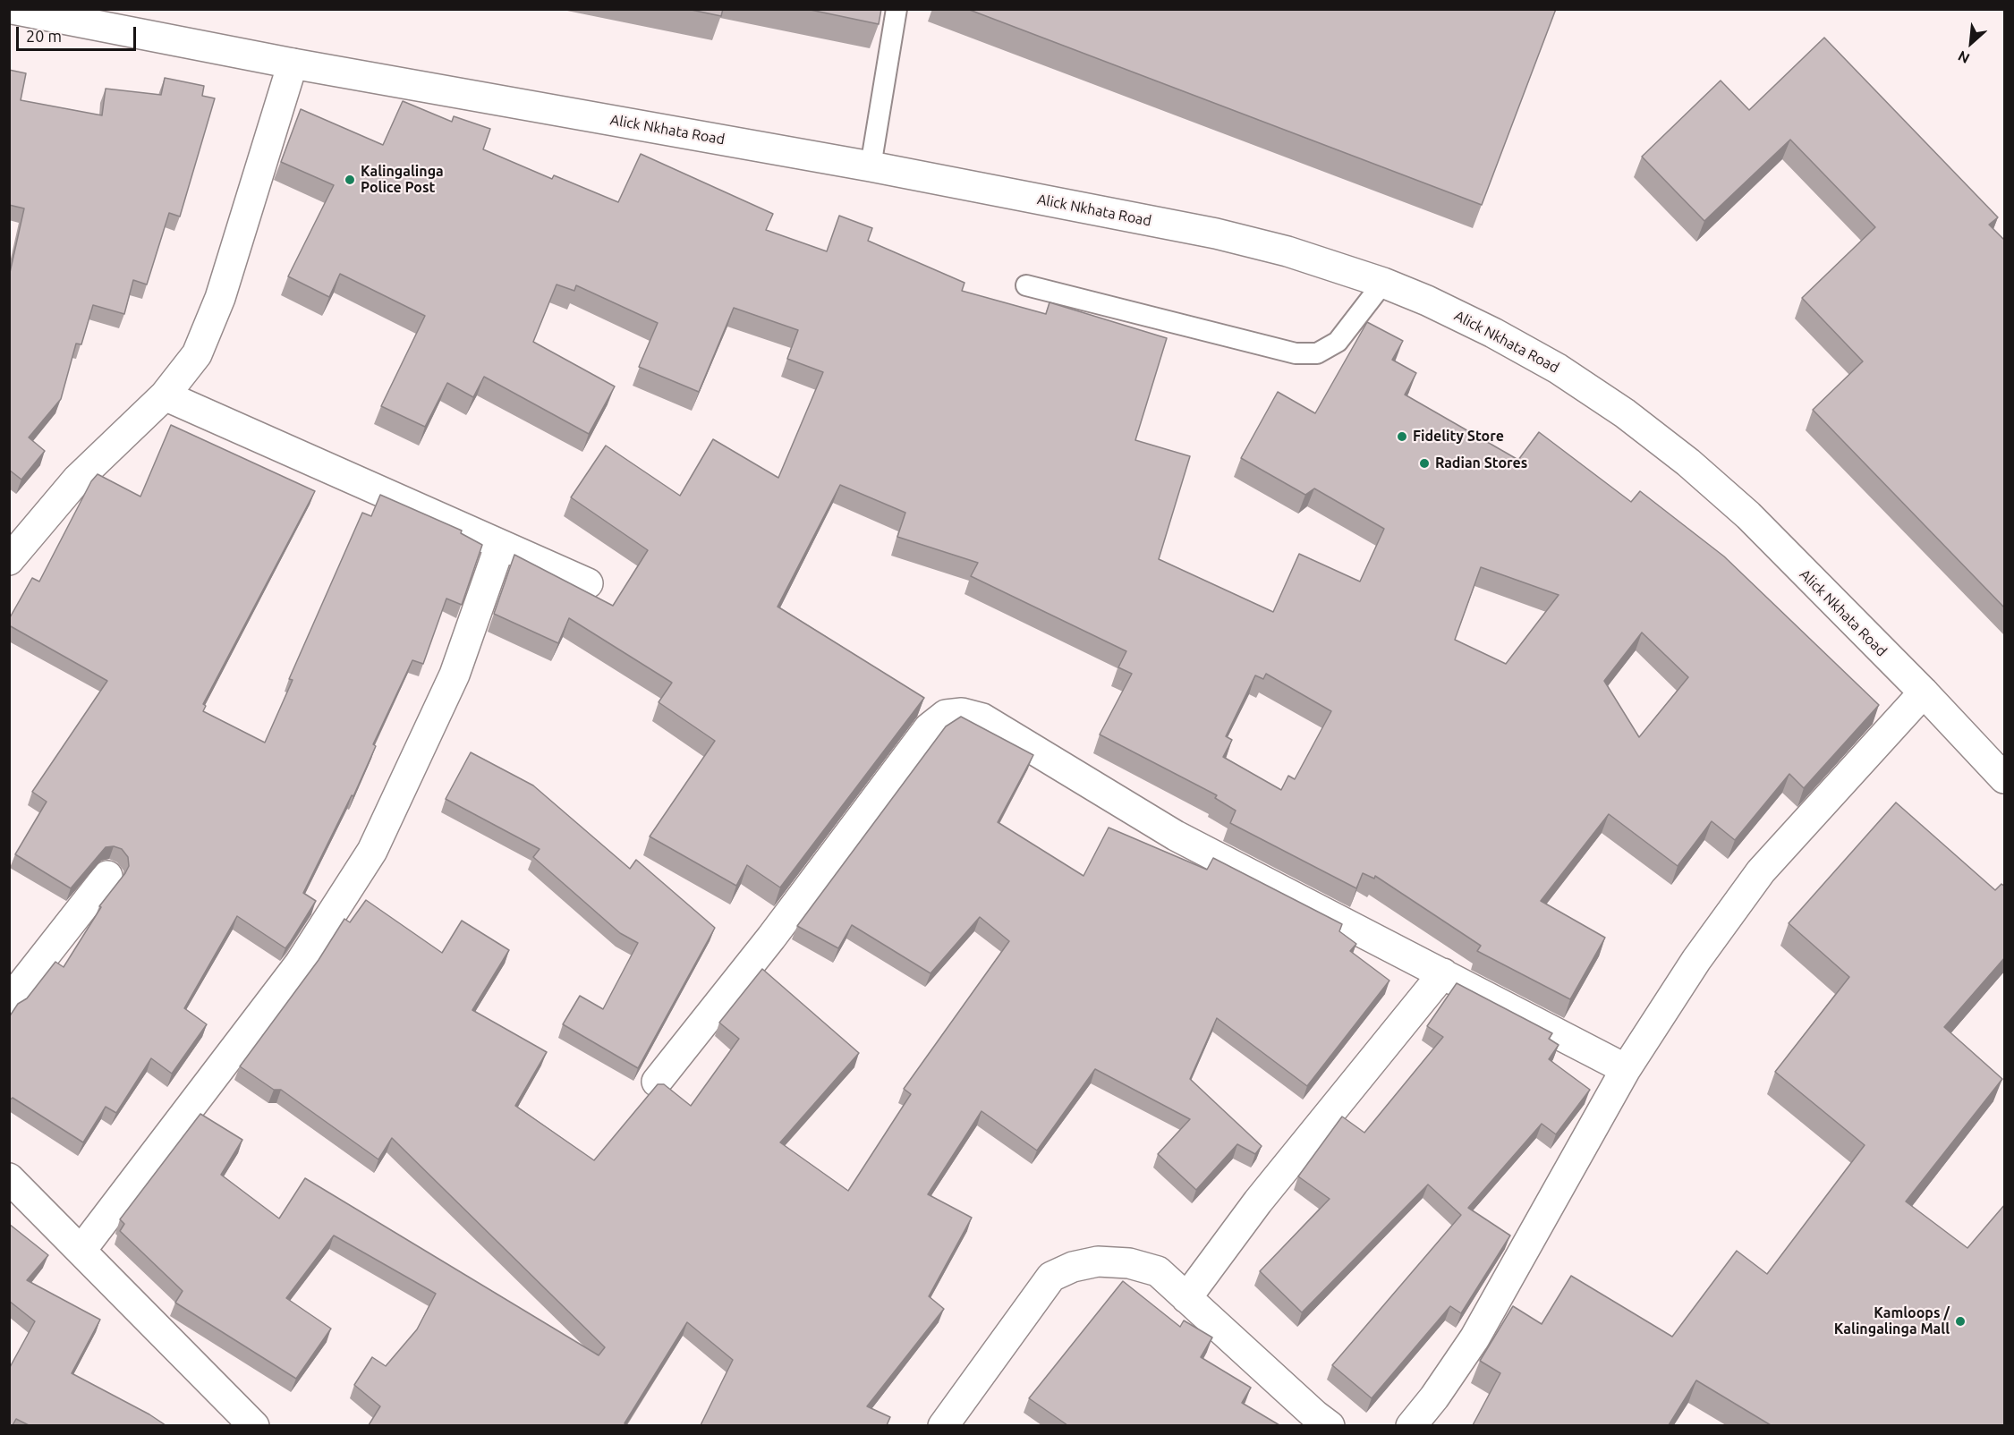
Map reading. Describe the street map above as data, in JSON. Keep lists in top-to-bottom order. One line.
{"streets":{"street":["Alick Nkhata Road"]},"places":["Kalingalinga Police Post","Fidelity Store","Radian Stores","Kamloops / Kalingalinga Mall"],"scale_bar":"20 m","north":"bottom left"}
